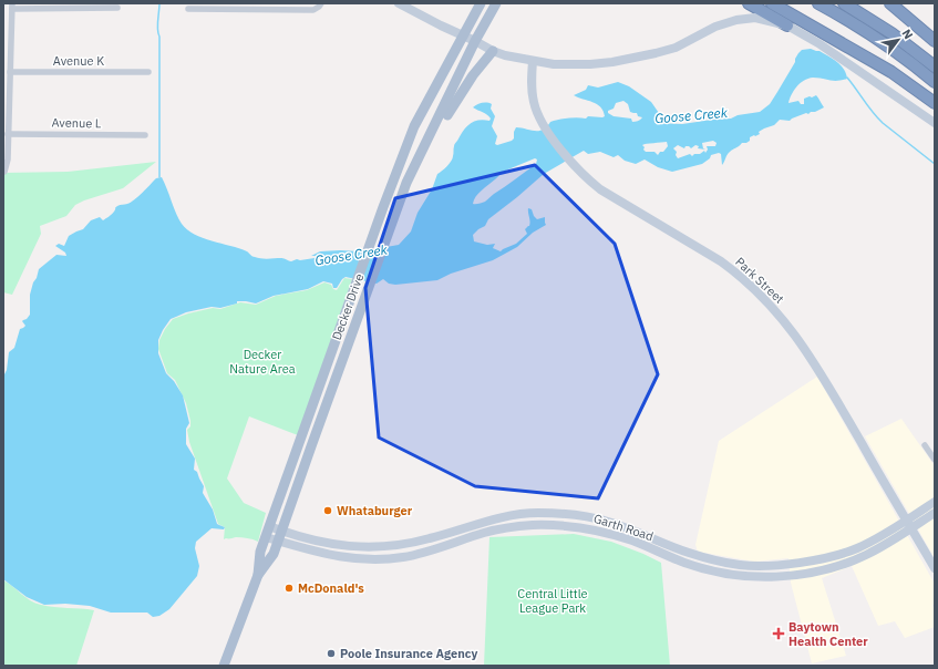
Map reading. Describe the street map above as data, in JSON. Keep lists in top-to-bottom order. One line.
{"streets":{"main road":["Park Street","Decker Drive","Garth Road"],"street":["Avenue K","Avenue L"]},"crossings":[["Park Street","Garth Road"],["Decker Drive","Garth Road"]],"water":["Goose Creek"],"parks":["Decker Nature Area","Central Little League Park"],"places":{"other":["Whataburger","McDonald's","Poole Insurance Agency"],"health":["Baytown Health Center"]},"north":"top right"}
